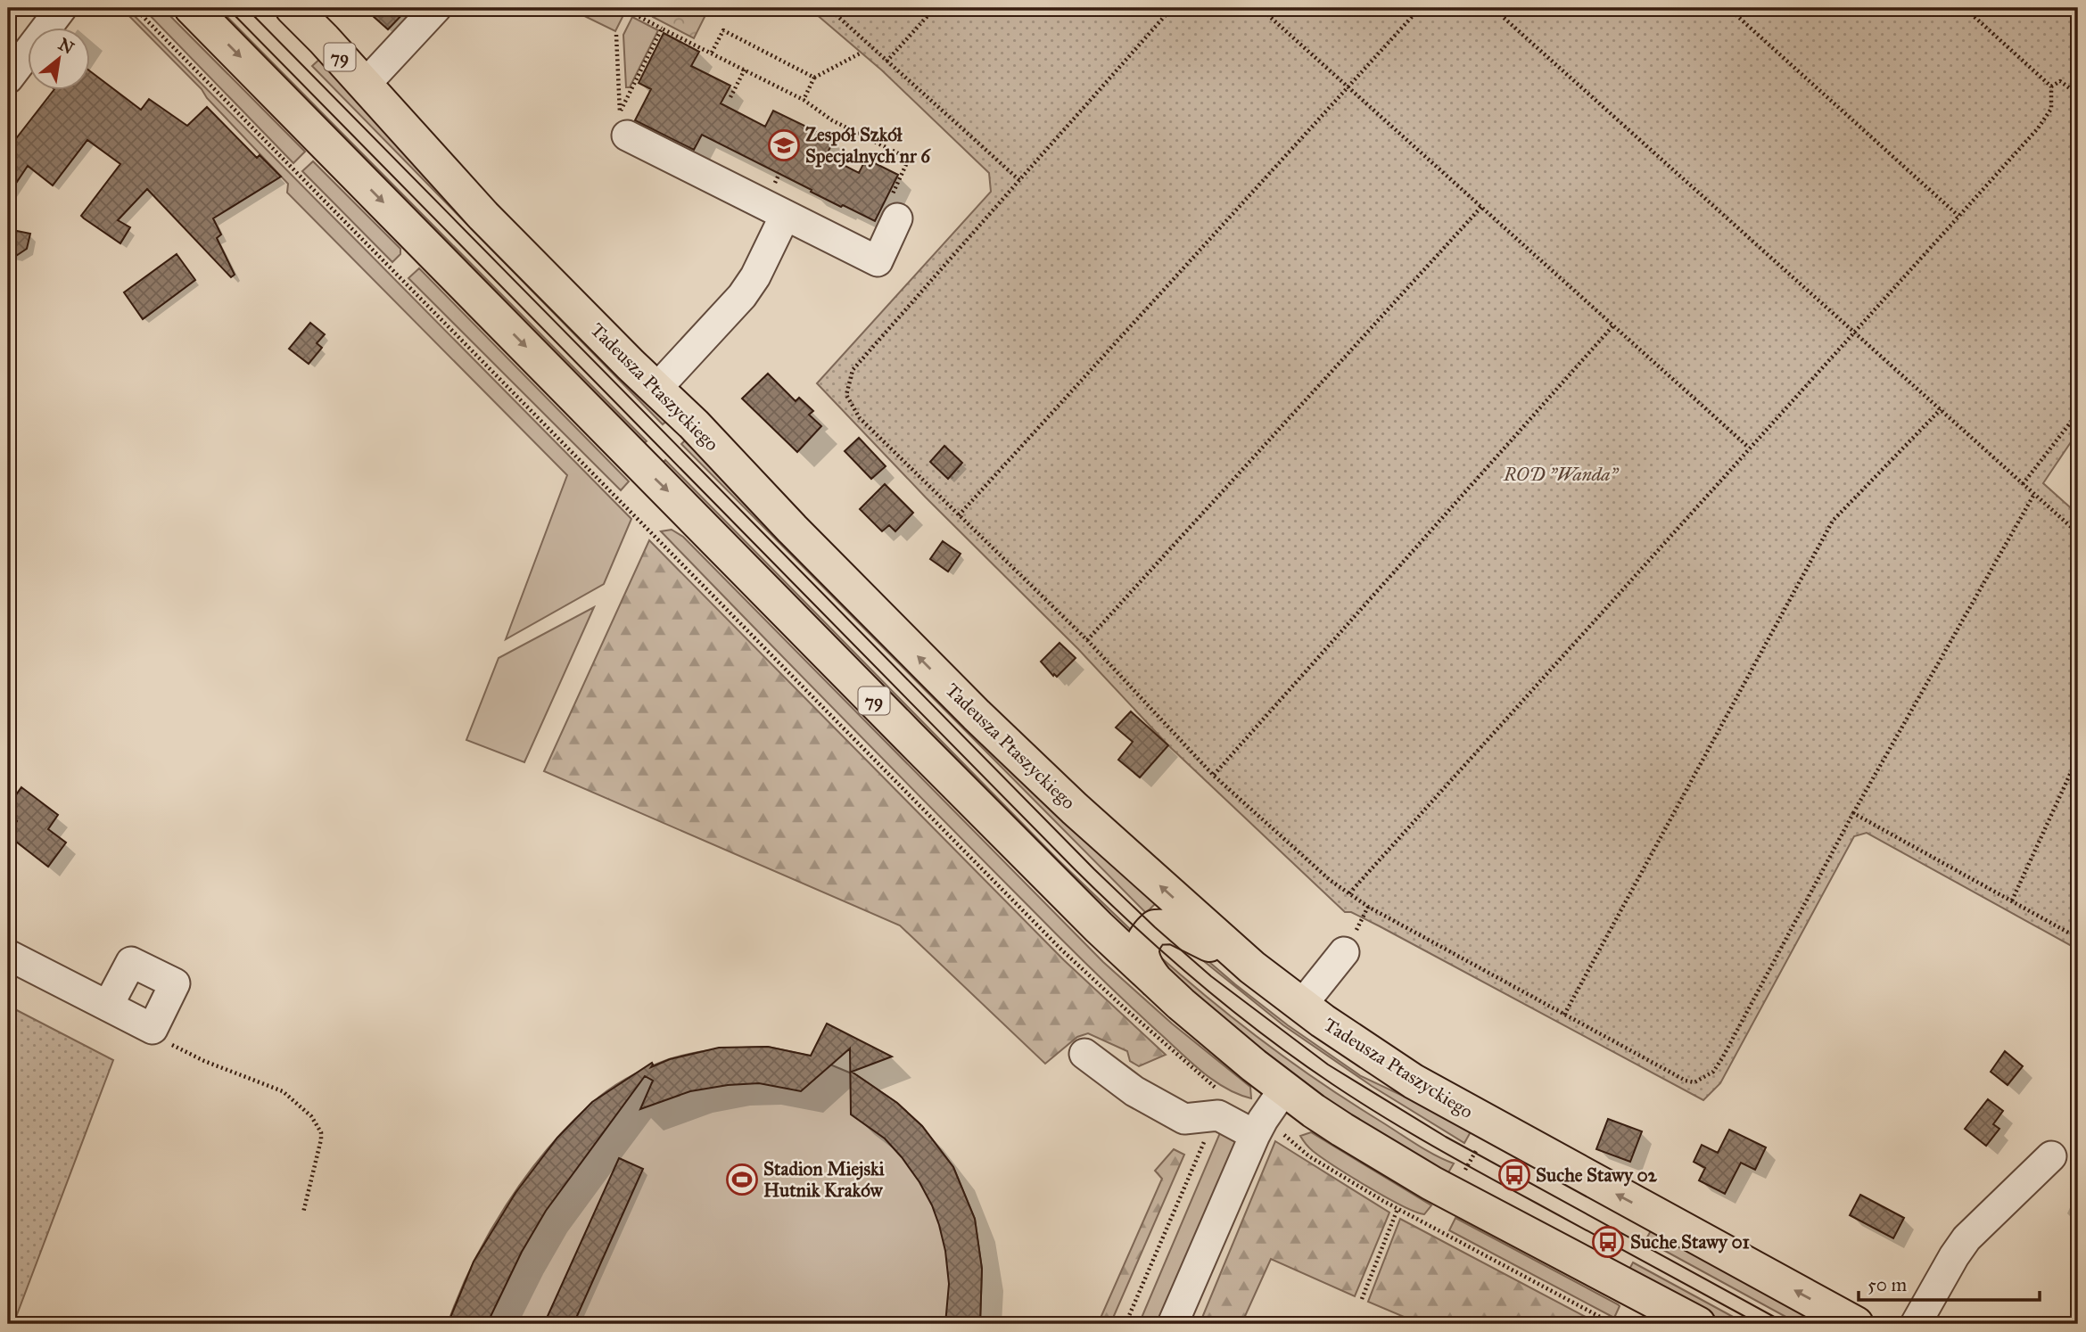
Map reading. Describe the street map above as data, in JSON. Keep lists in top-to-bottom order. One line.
{"streets":{"main road":["79","Tadeusza Ptaszyckiego"]},"parks":["ROD \"Wanda\""],"places":{"school or university":["Zespół Szkół Specjalnych nr 6"],"bus stop":["Suche Stawy 02","Suche Stawy 01"],"sports":["Stadion Miejski Hutnik Kraków"]},"scale_bar":"50 m","north":"top right"}
